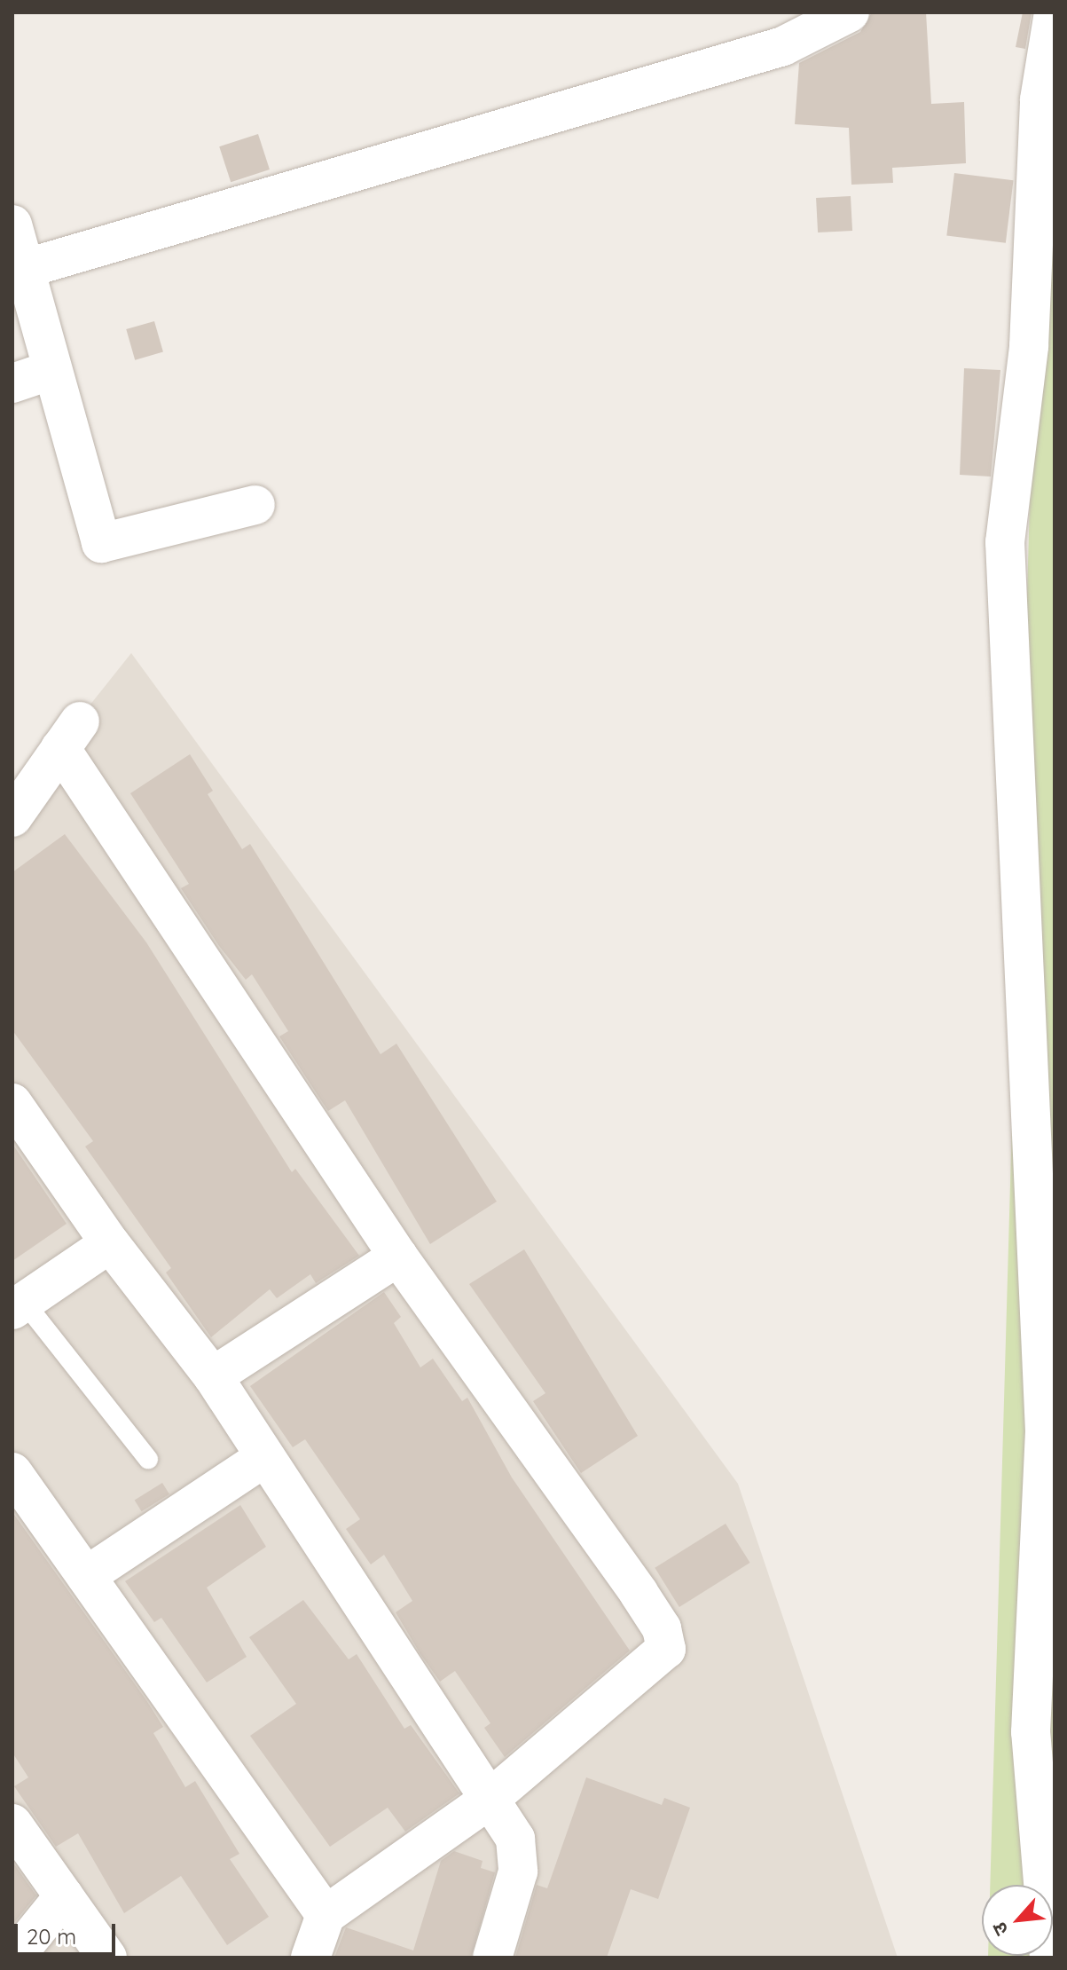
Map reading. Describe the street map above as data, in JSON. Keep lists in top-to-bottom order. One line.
{"scale_bar":"20 m","north":"bottom left"}
